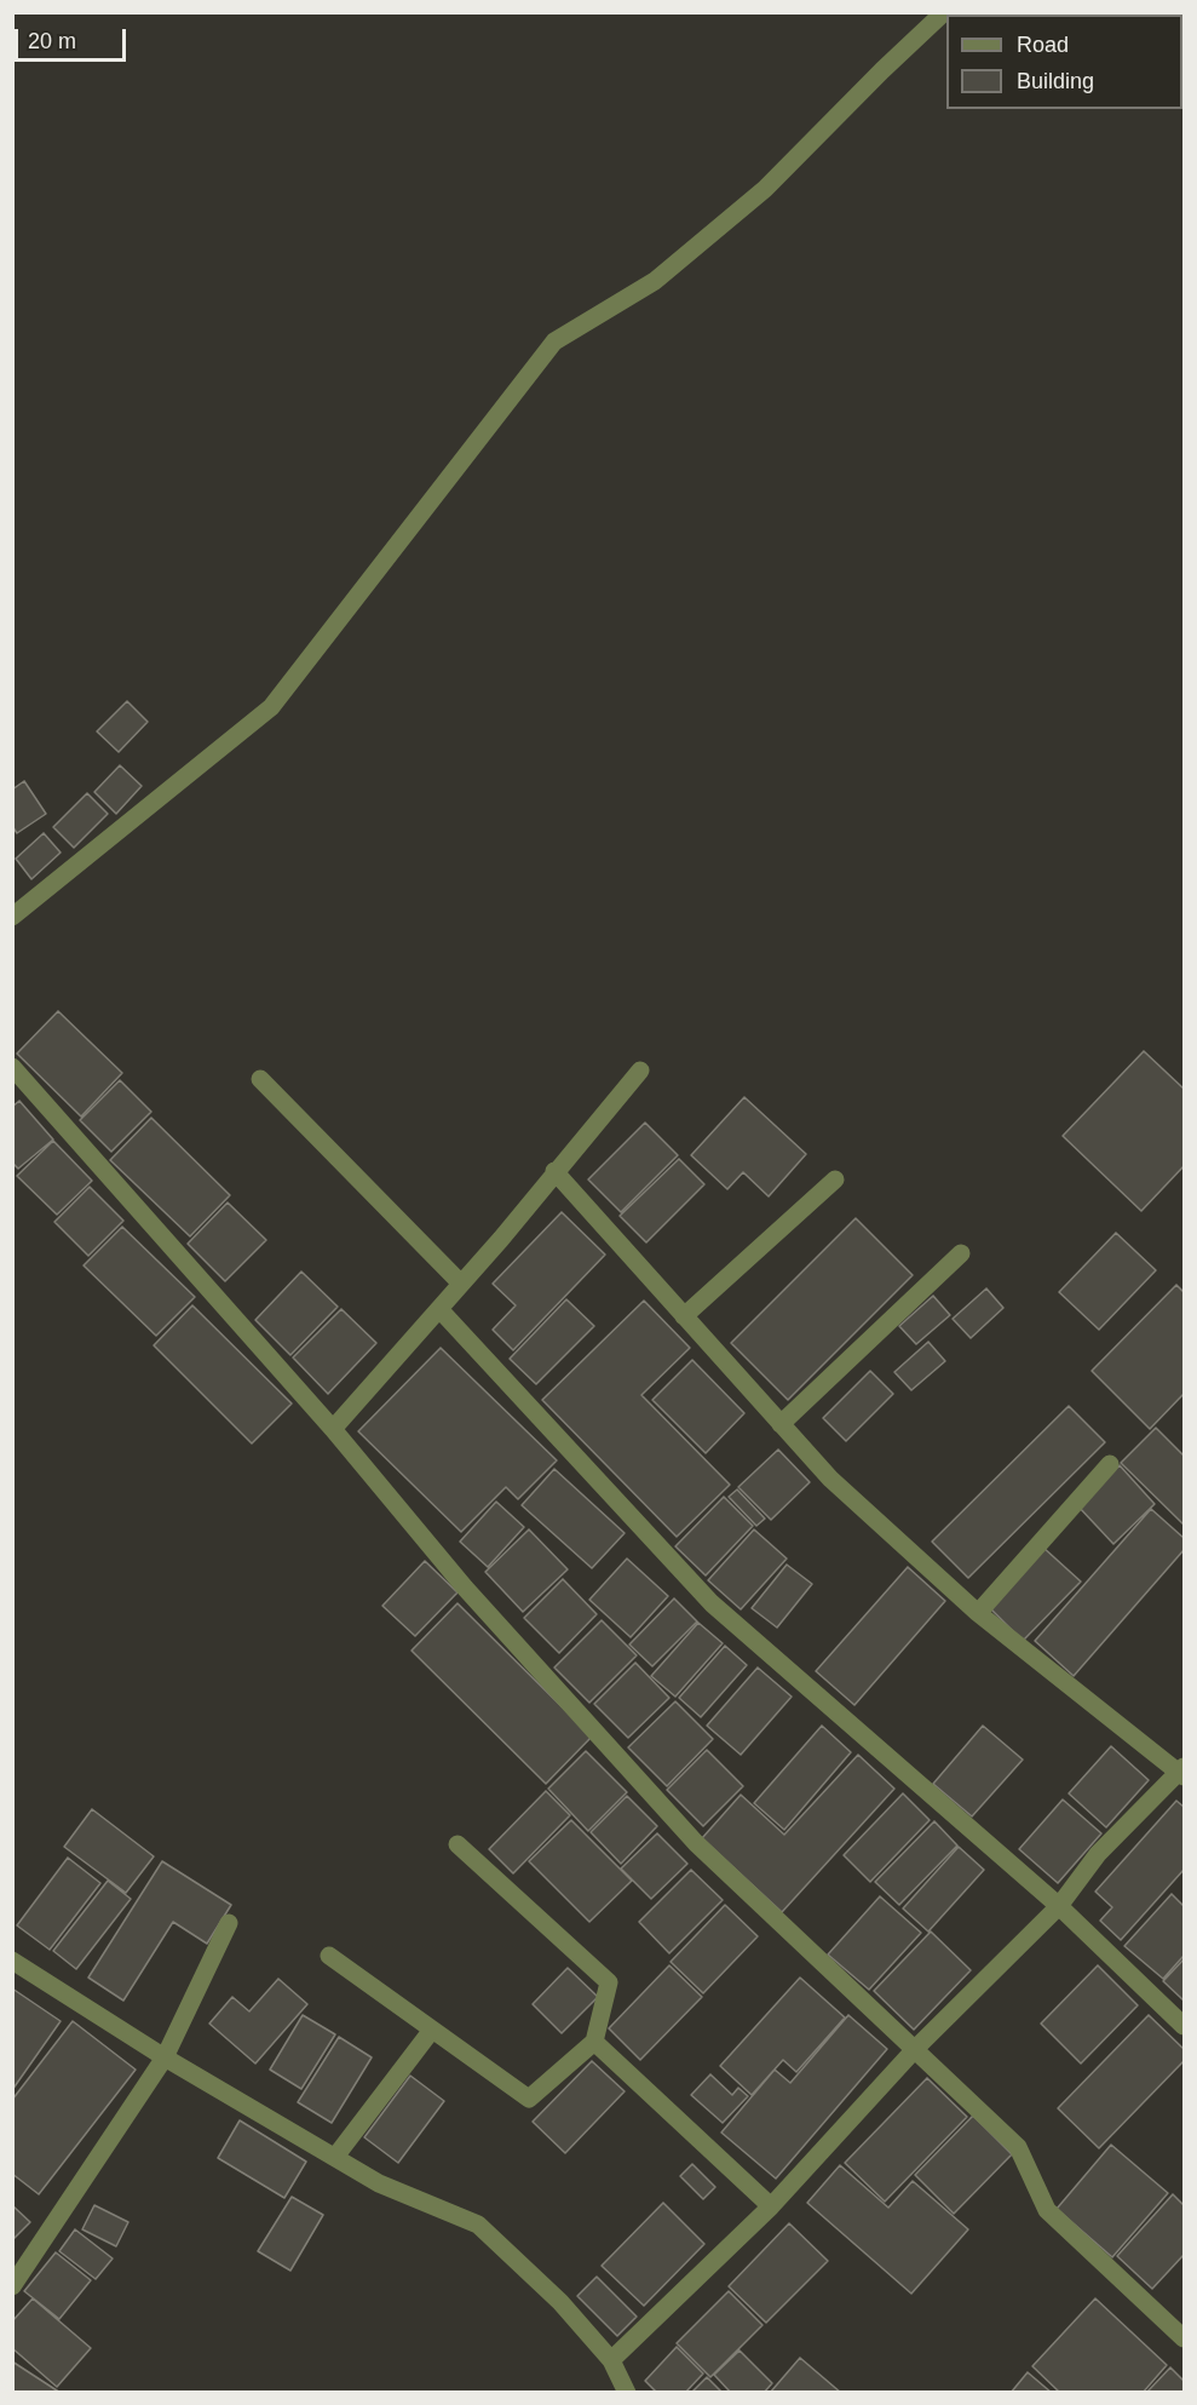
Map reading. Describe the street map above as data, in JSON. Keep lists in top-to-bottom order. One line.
{"legend":["Road","Building"],"scale_bar":"20 m"}
